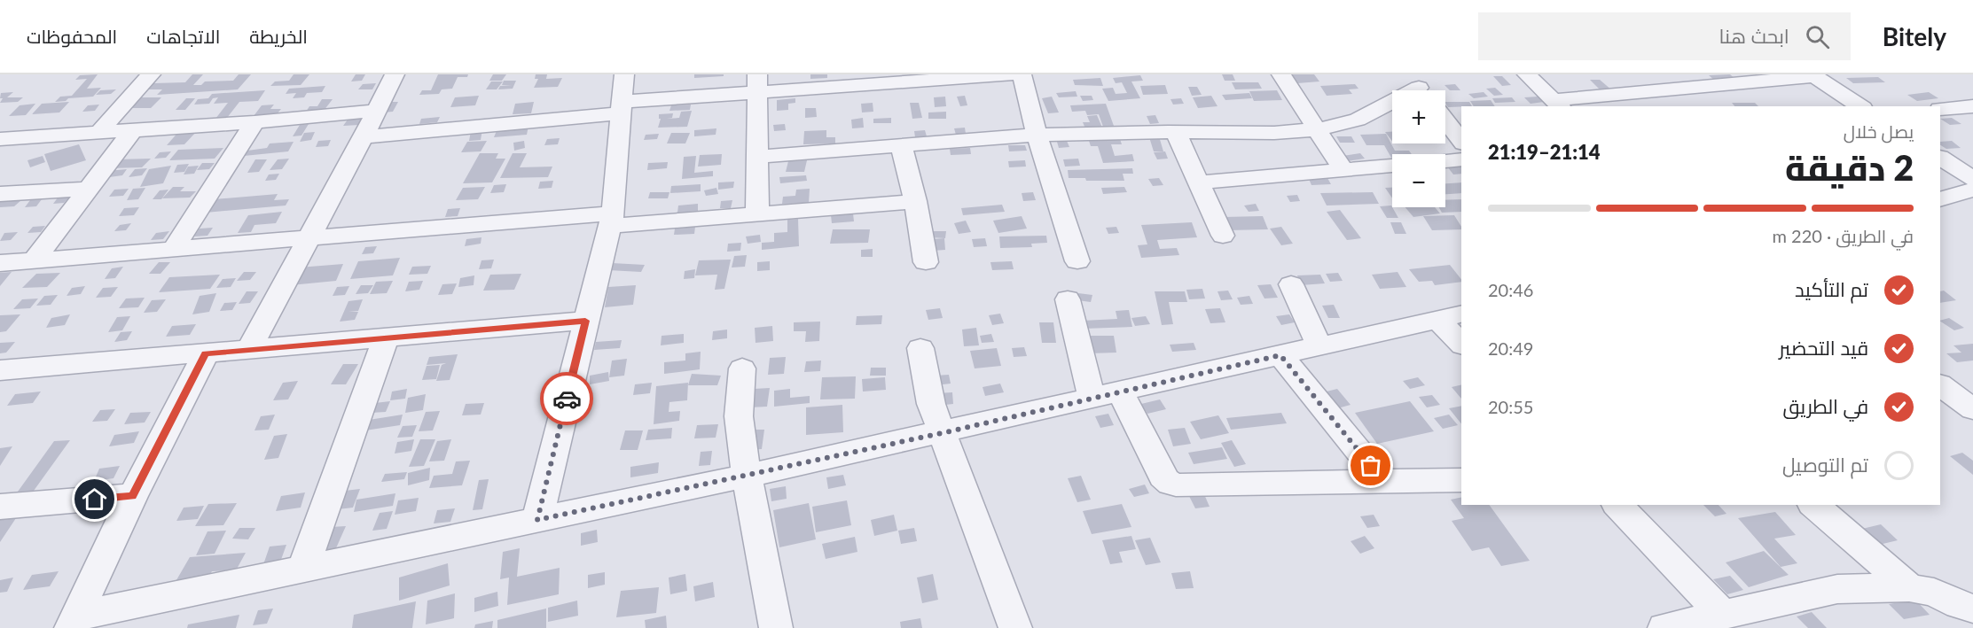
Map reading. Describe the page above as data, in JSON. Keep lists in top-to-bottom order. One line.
{"page":{"header":"Bitely","search":"ابحث هنا","nav":["الخريطة","الاتجاهات","المحفوظات"],"map_buttons":["+","−"],"heading":["2 دقيقة","يصل خلال","21:14–21:19"],"bar":"في الطريق · 220 m","list":[["تم التأكيد","20:46"],["قيد التحضير","20:49"],["في الطريق","20:55"],"تم التوصيل"]}}
